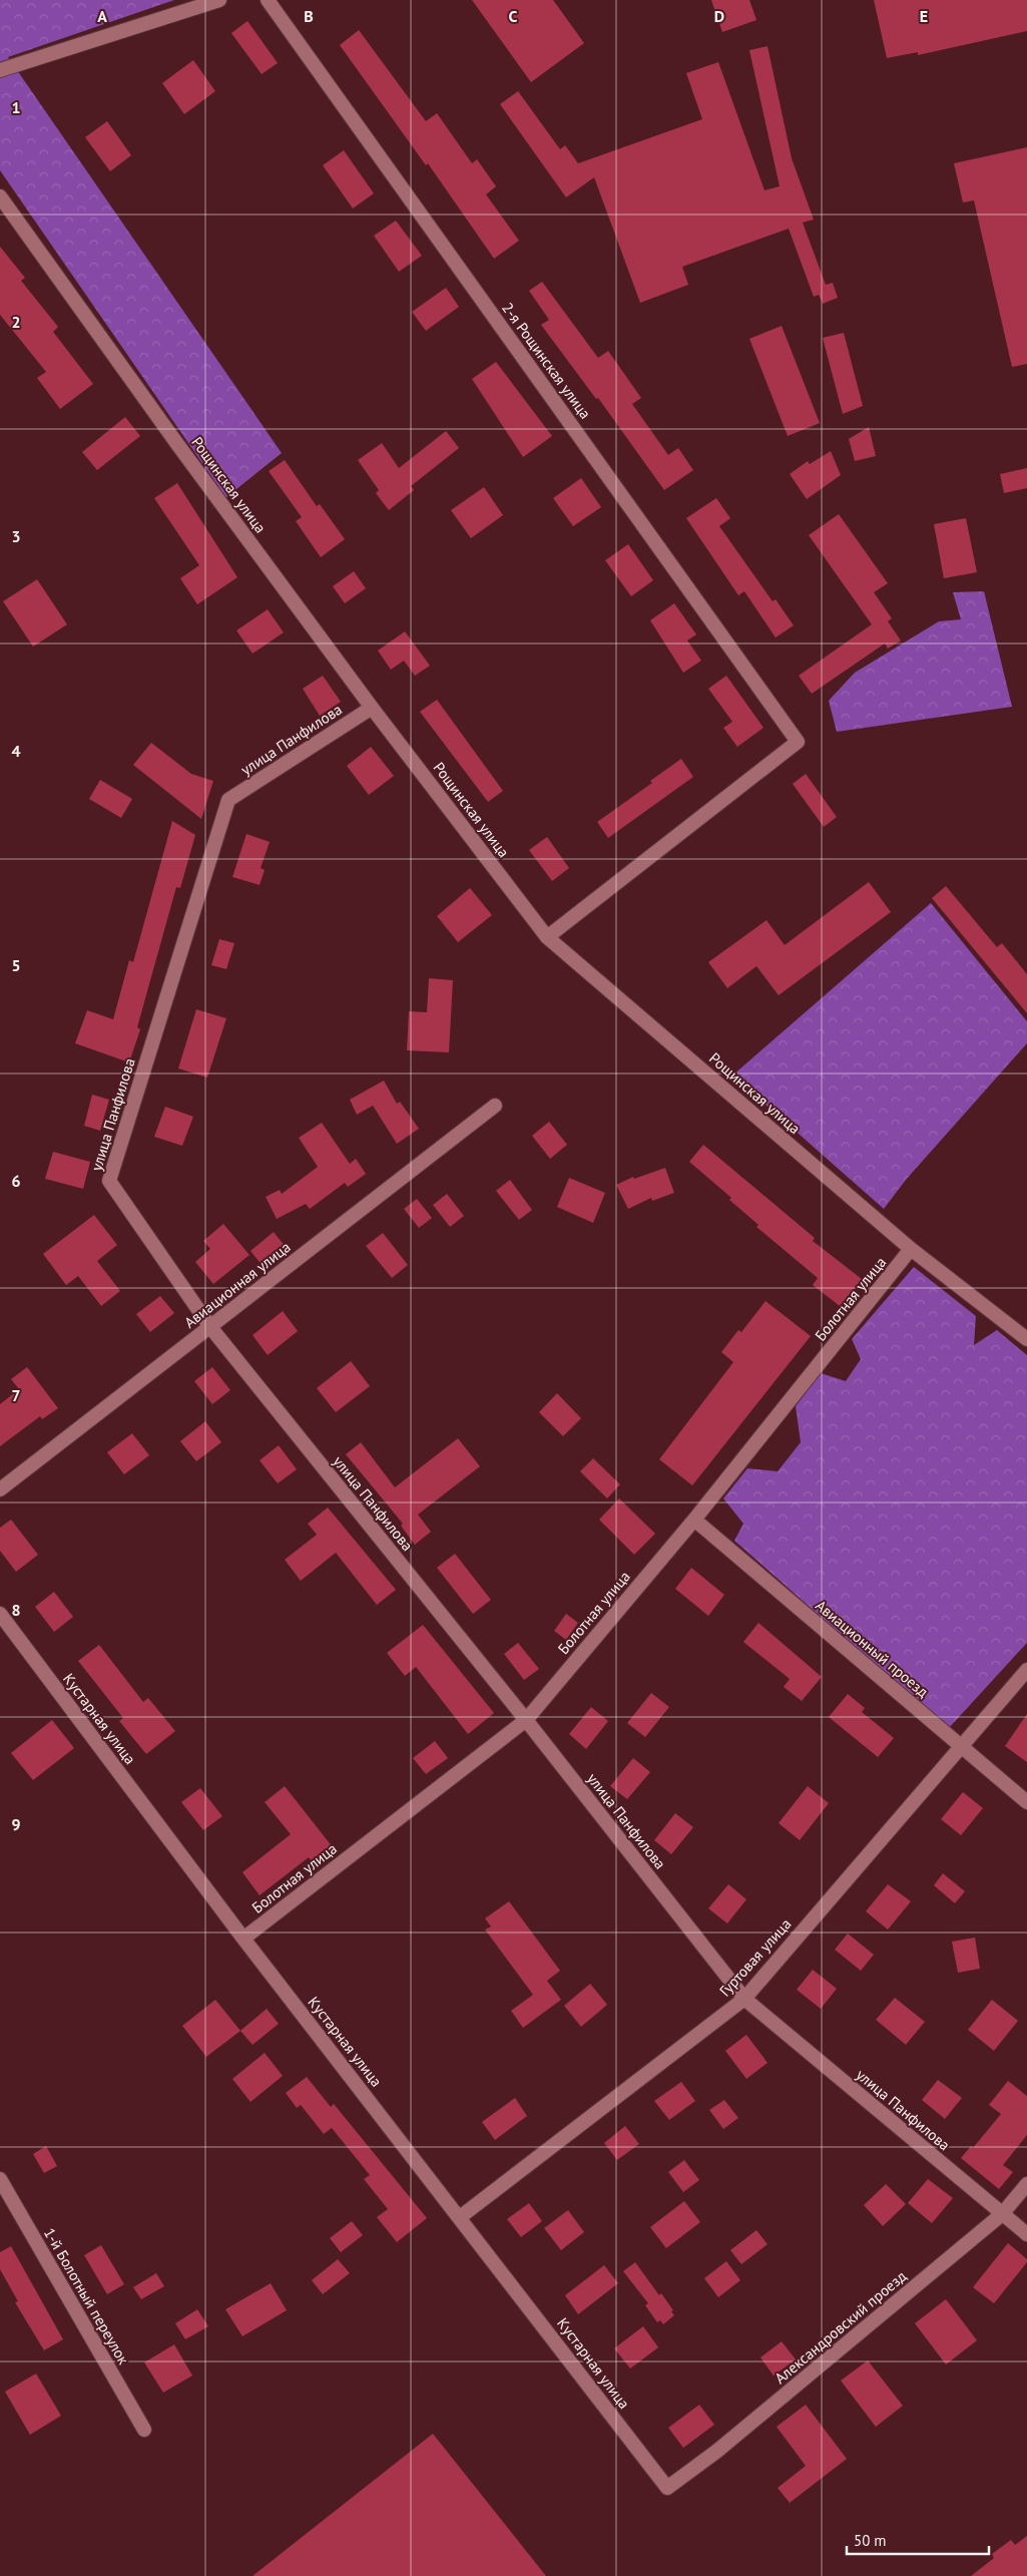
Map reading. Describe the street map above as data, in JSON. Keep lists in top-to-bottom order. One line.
{"streets":{"street":["2-я Рощинская улица","Рощинская улица","улица Панфилова","Авиационная улица","Болотная улица","Авиационный проезд","Кустарная улица","Гуртовая улица","1-й Болотный переулок","Александровский проезд"]},"crossings":[["2-я Рощинская улица","Рощинская улица"],["Рощинская улица","улица Панфилова"],["Рощинская улица","Болотная улица"],["улица Панфилова","Авиационная улица"],["улица Панфилова","Болотная улица"],["улица Панфилова","Гуртовая улица"],["улица Панфилова","Александровский проезд"],["Болотная улица","Авиационный проезд"],["Болотная улица","Кустарная улица"],["Авиационный проезд","Гуртовая улица"],["Кустарная улица","Гуртовая улица"],["Кустарная улица","Александровский проезд"]],"scale_bar":"50 m","grid":{"columns":["A","B","C","D","E"],"rows":["1","2","3","4","5","6","7","8","9"]}}
